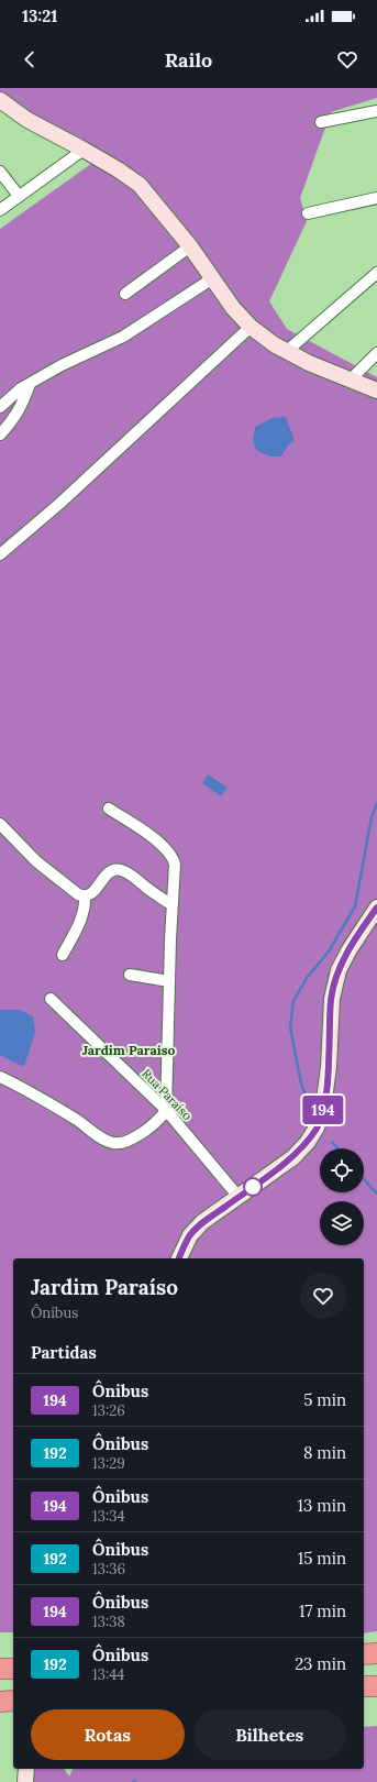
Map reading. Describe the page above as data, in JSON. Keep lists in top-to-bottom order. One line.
{"streets":{"street":["Rua Paraíso"]},"districts":["Jardim Paraíso"],"lines":["bus line 194"],"page":{"status":"13:21","header":"Railo","on_map":"194","heading":[["Jardim Paraíso","Ônibus"],"Partidas"],"list":[{"mark":"194","name":"Ônibus","note":"13:26","value":"5 min"},{"mark":"192","name":"Ônibus","note":"13:29","value":"8 min"},{"mark":"194","name":"Ônibus","note":"13:34","value":"13 min"},{"mark":"192","name":"Ônibus","note":"13:36","value":"15 min"},{"mark":"194","name":"Ônibus","note":"13:38","value":"17 min"},{"mark":"192","name":"Ônibus","note":"13:44","value":"23 min"}],"buttons":["Rotas","Bilhetes"]}}
